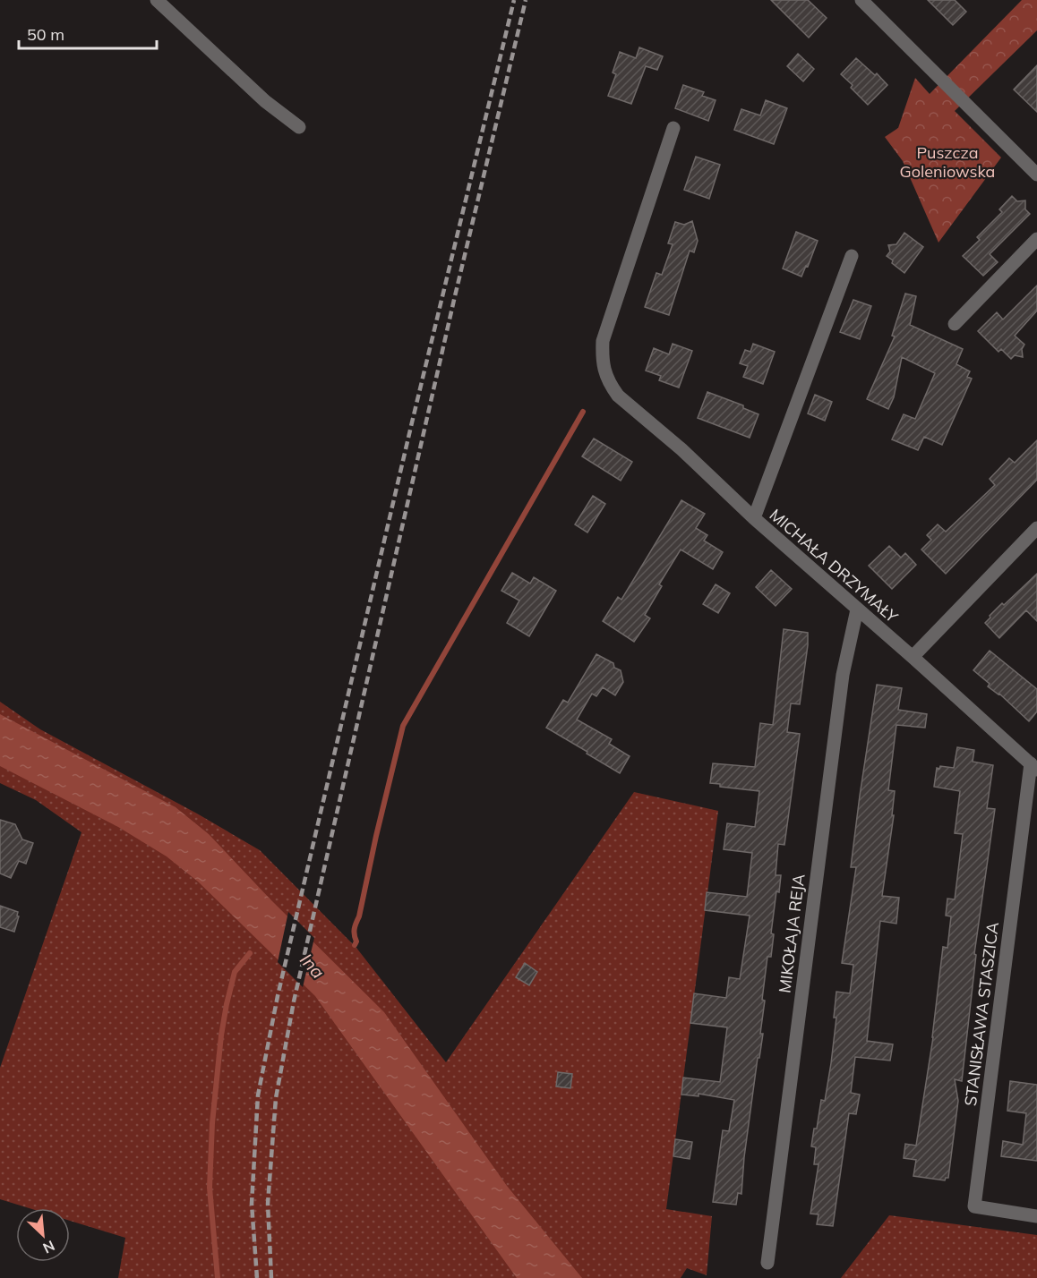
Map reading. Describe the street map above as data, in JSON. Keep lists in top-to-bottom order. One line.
{"streets":{"street":["MICHAŁA DRZYMAŁY","MIKOŁAJA REJA","STANISŁAWA STASZICA"]},"crossings":[["MICHAŁA DRZYMAŁY","MIKOŁAJA REJA"],["MICHAŁA DRZYMAŁY","STANISŁAWA STASZICA"]],"water":["Ina"],"parks":["Puszcza Goleniowska"],"scale_bar":"50 m","north":"bottom right"}
